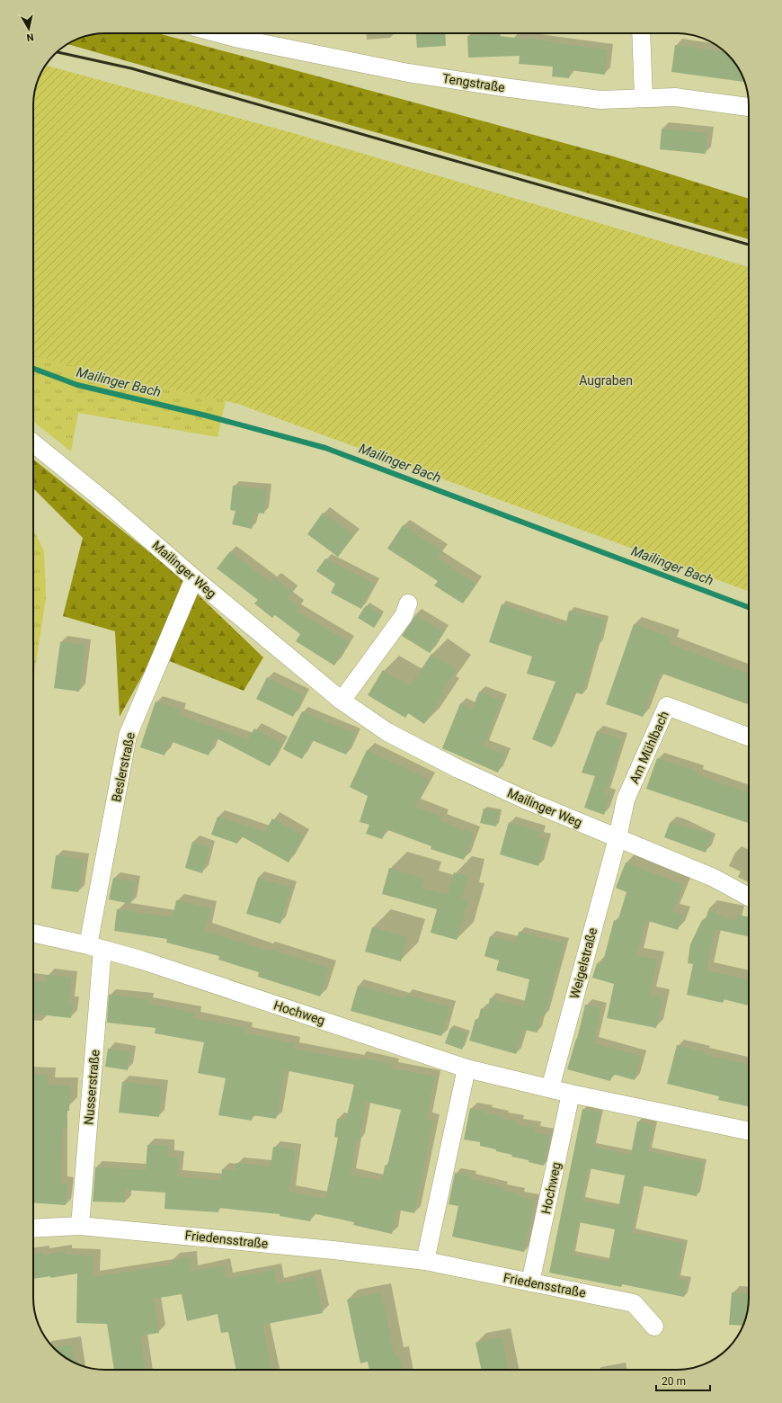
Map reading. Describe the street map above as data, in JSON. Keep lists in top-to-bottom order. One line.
{"streets":{"street":["Tengstraße","Mailinger Weg","Am Mühlbach","Beslerstraße","Weigelstraße","Hochweg","Nusserstraße","Friedensstraße"]},"crossings":[["Mailinger Weg","Am Mühlbach"],["Mailinger Weg","Beslerstraße"],["Mailinger Weg","Weigelstraße"],["Am Mühlbach","Weigelstraße"],["Beslerstraße","Hochweg"],["Beslerstraße","Nusserstraße"],["Weigelstraße","Hochweg"],["Hochweg","Nusserstraße"],["Hochweg","Friedensstraße"],["Nusserstraße","Friedensstraße"]],"water":["Mailinger Bach"],"parks":["Augraben"],"scale_bar":"20 m","north":"bottom"}
